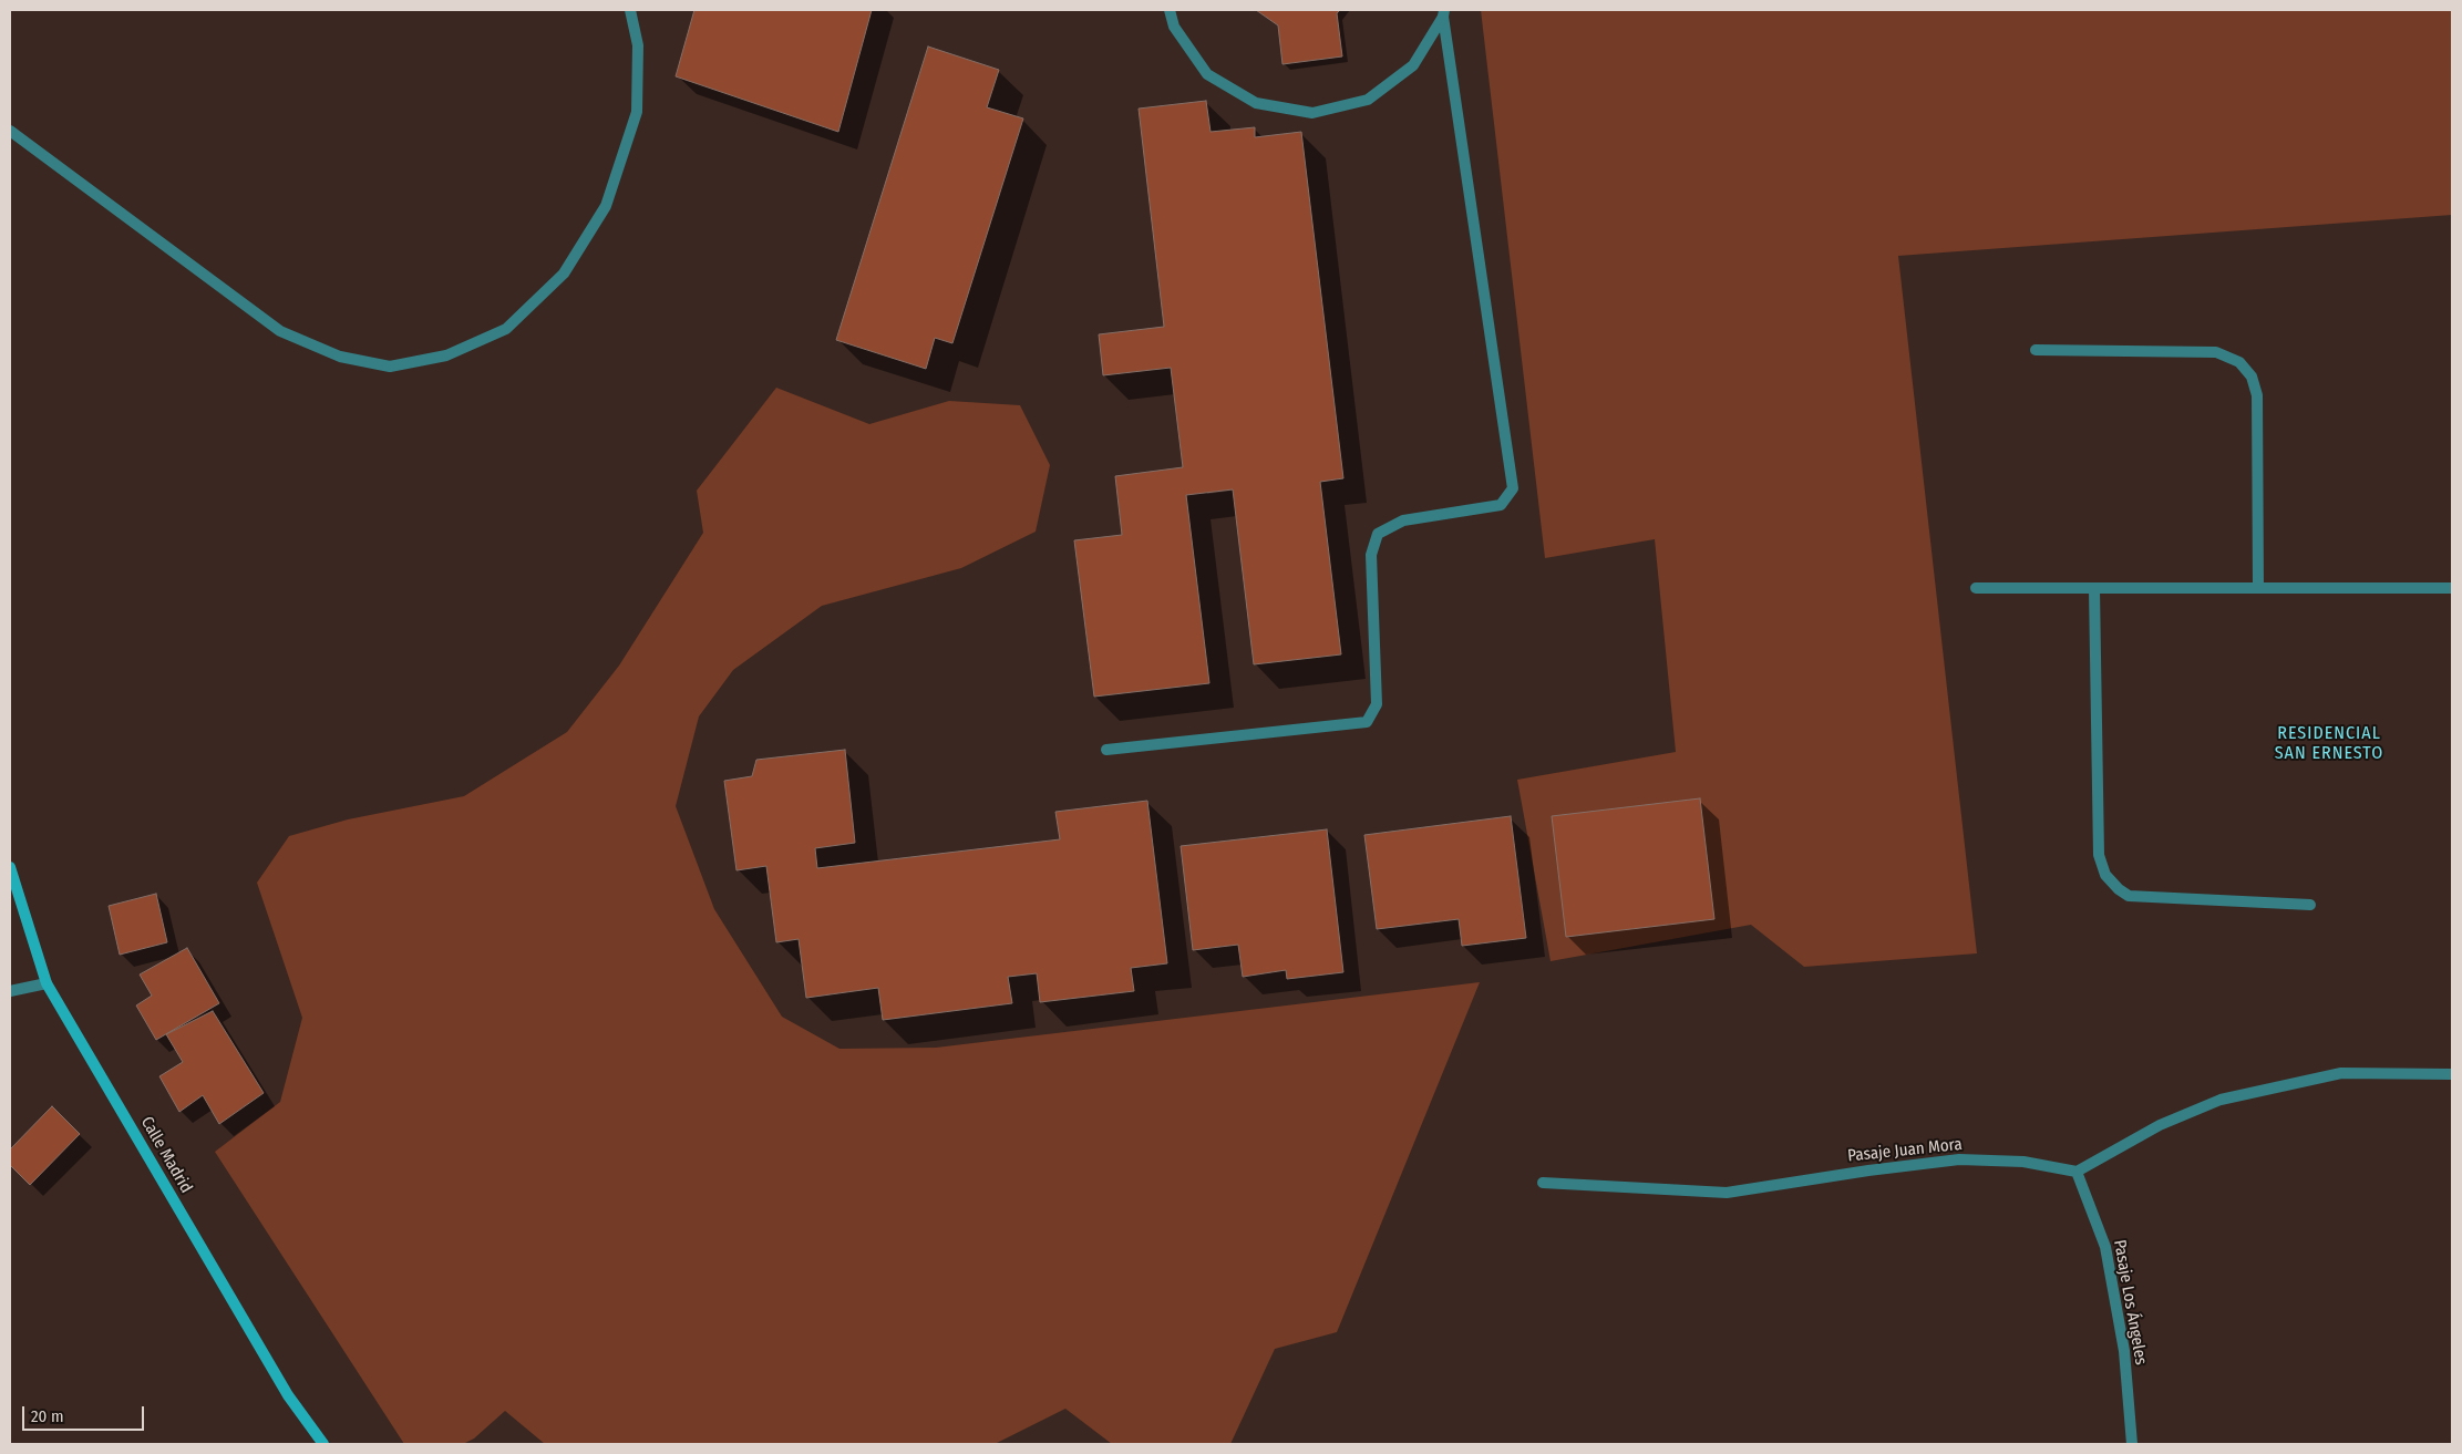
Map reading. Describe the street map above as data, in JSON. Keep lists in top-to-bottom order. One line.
{"streets":{"street":["Pasaje Juan Mora","Calle Madrid","Pasaje Los Ángeles"]},"crossings":[["Pasaje Juan Mora","Pasaje Los Ángeles"]],"districts":["RESIDENCIAL SAN ERNESTO"],"scale_bar":"20 m"}
